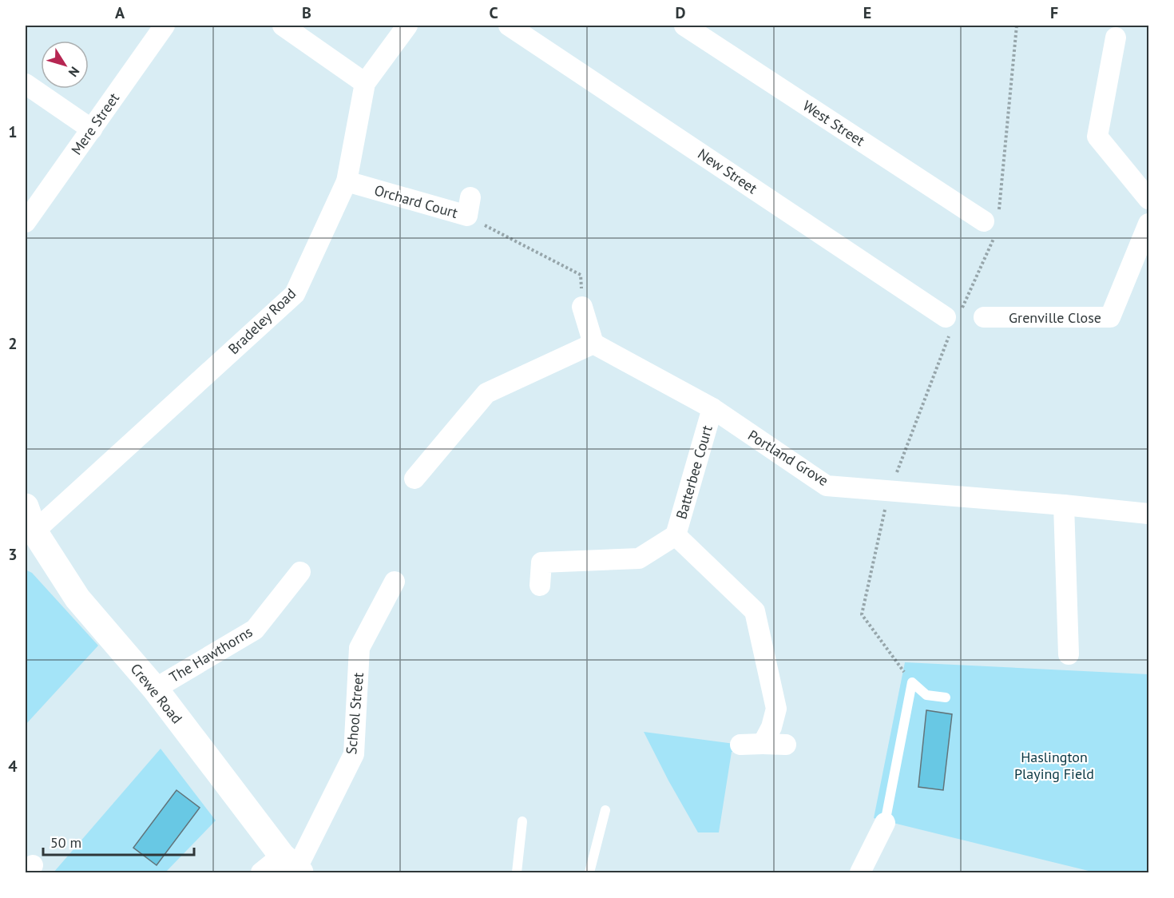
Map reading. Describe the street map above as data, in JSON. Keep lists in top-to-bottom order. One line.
{"streets":{"street":["West Street","Mere Street","New Street","Orchard Court","Grenville Close","Bradeley Road","Portland Grove","Batterbee Court","The Hawthorns","Crewe Road","School Street"]},"crossings":[["Orchard Court","Bradeley Road"],["Bradeley Road","Crewe Road"],["Portland Grove","Batterbee Court"],["The Hawthorns","Crewe Road"],["Crewe Road","School Street"]],"parks":["Haslington Playing Field"],"scale_bar":"50 m","north":"bottom right","grid":{"columns":["A","B","C","D","E","F"],"rows":["1","2","3","4"]}}
